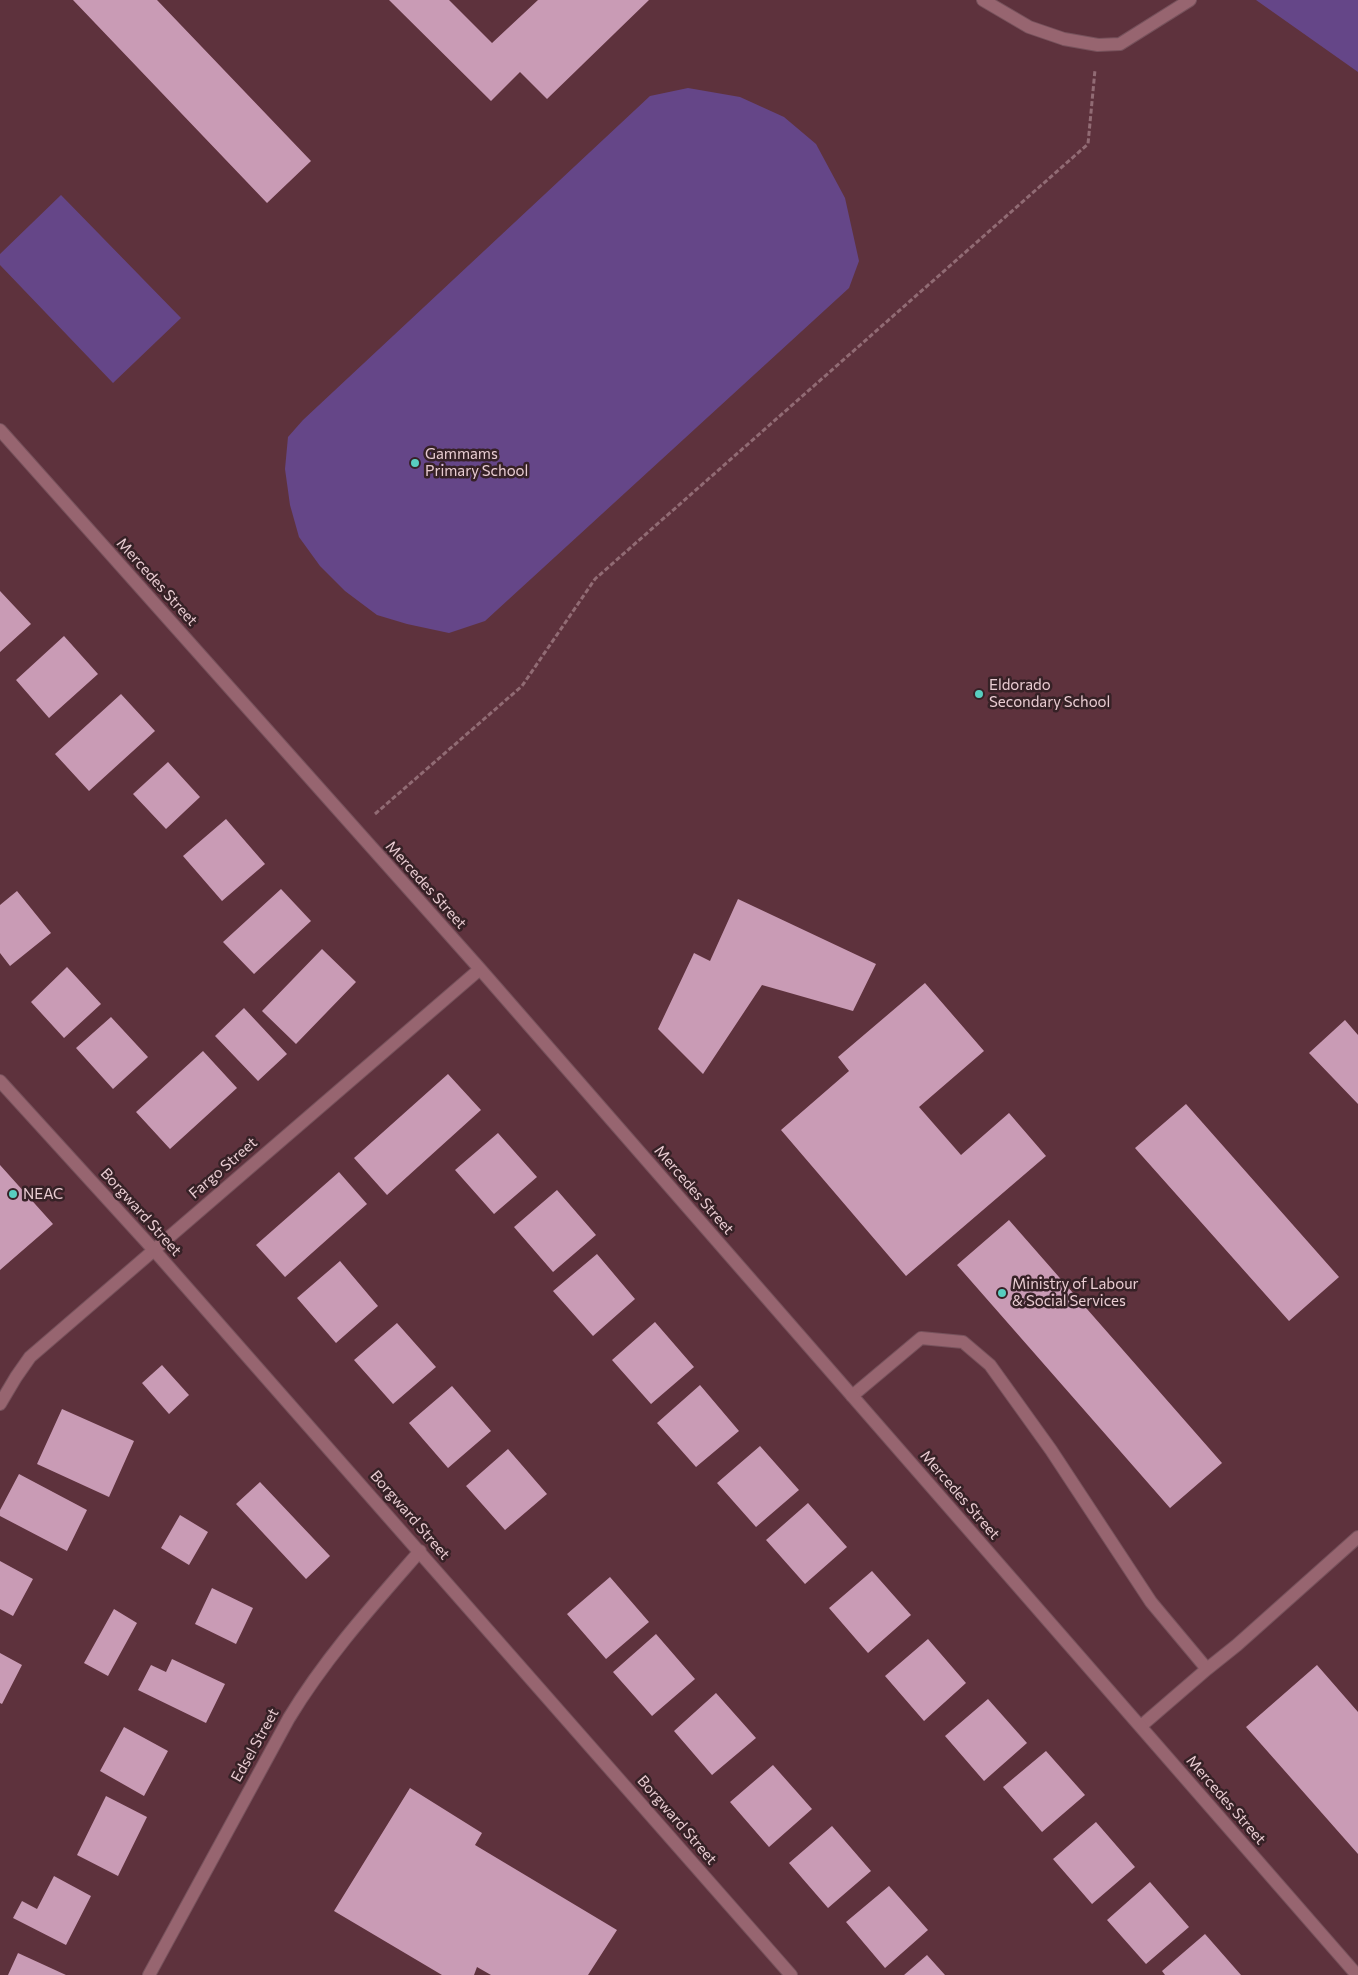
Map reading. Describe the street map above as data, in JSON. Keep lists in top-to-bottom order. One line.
{"streets":{"street":["Mercedes Street","Fargo Street","Borgward Street","Edsel Street"]},"crossings":[["Mercedes Street","Fargo Street"],["Fargo Street","Borgward Street"],["Borgward Street","Edsel Street"]],"places":["Gammams Primary School","Eldorado Secondary School","NEAC","Ministry of Labour & Social Services"]}
